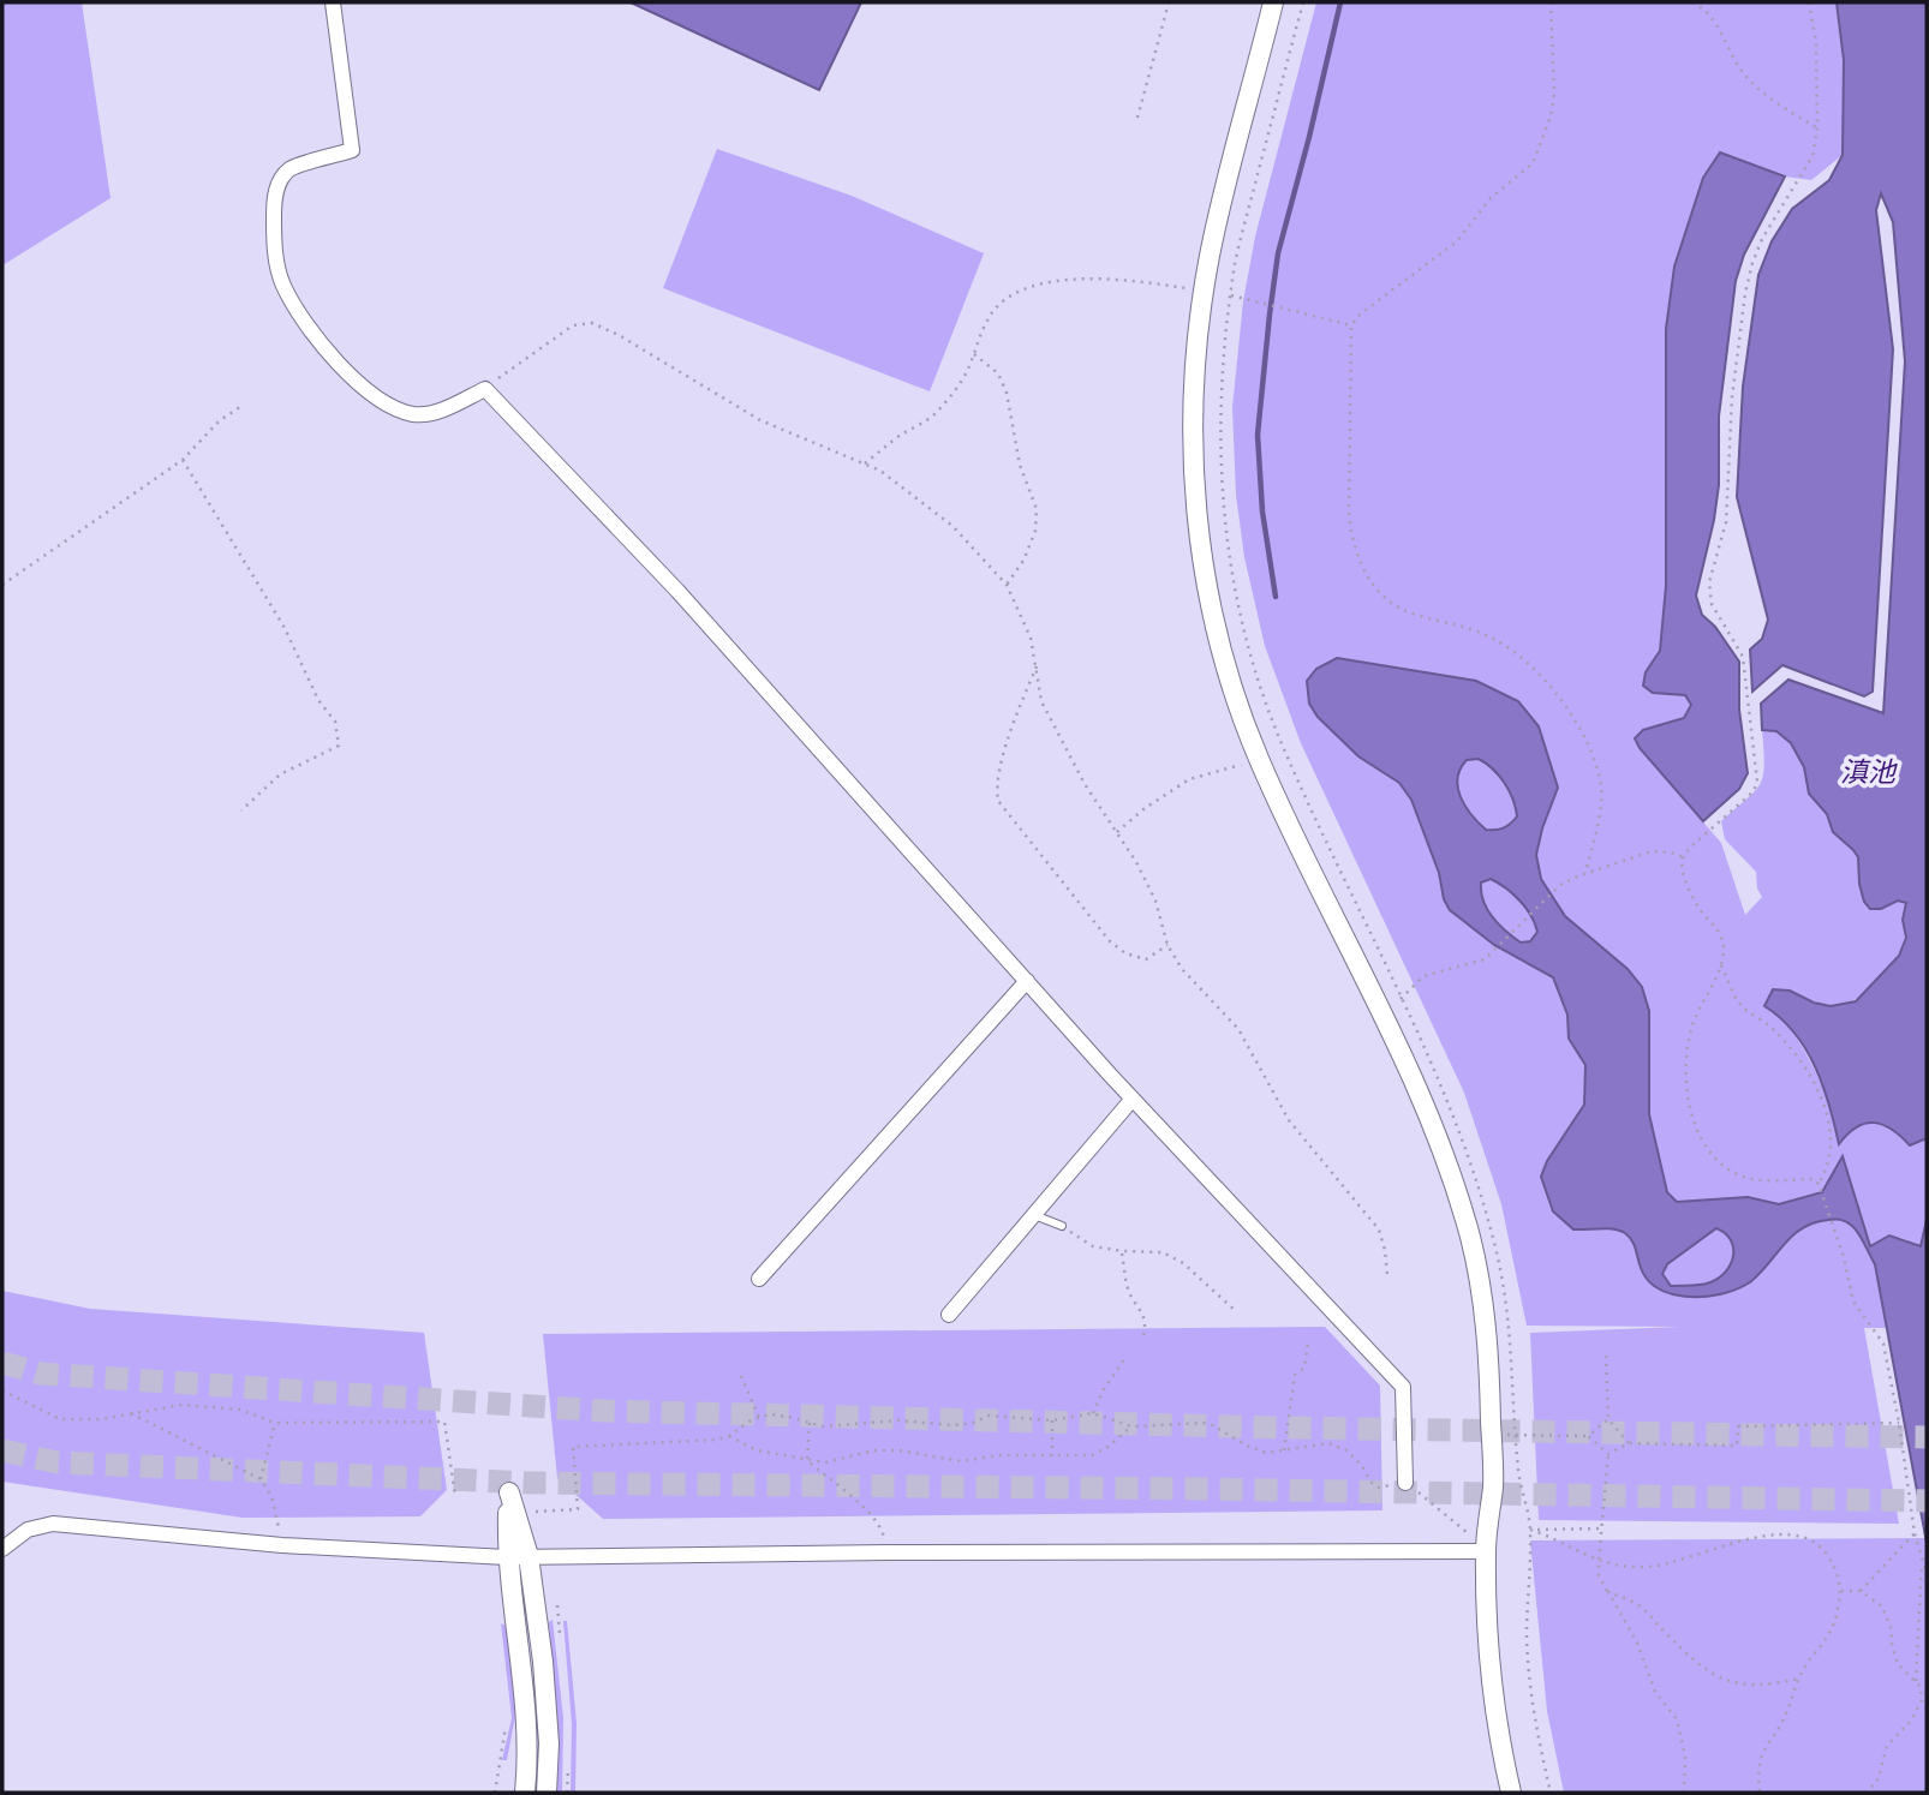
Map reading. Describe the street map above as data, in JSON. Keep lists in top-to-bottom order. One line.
{"water":["滇池"]}
